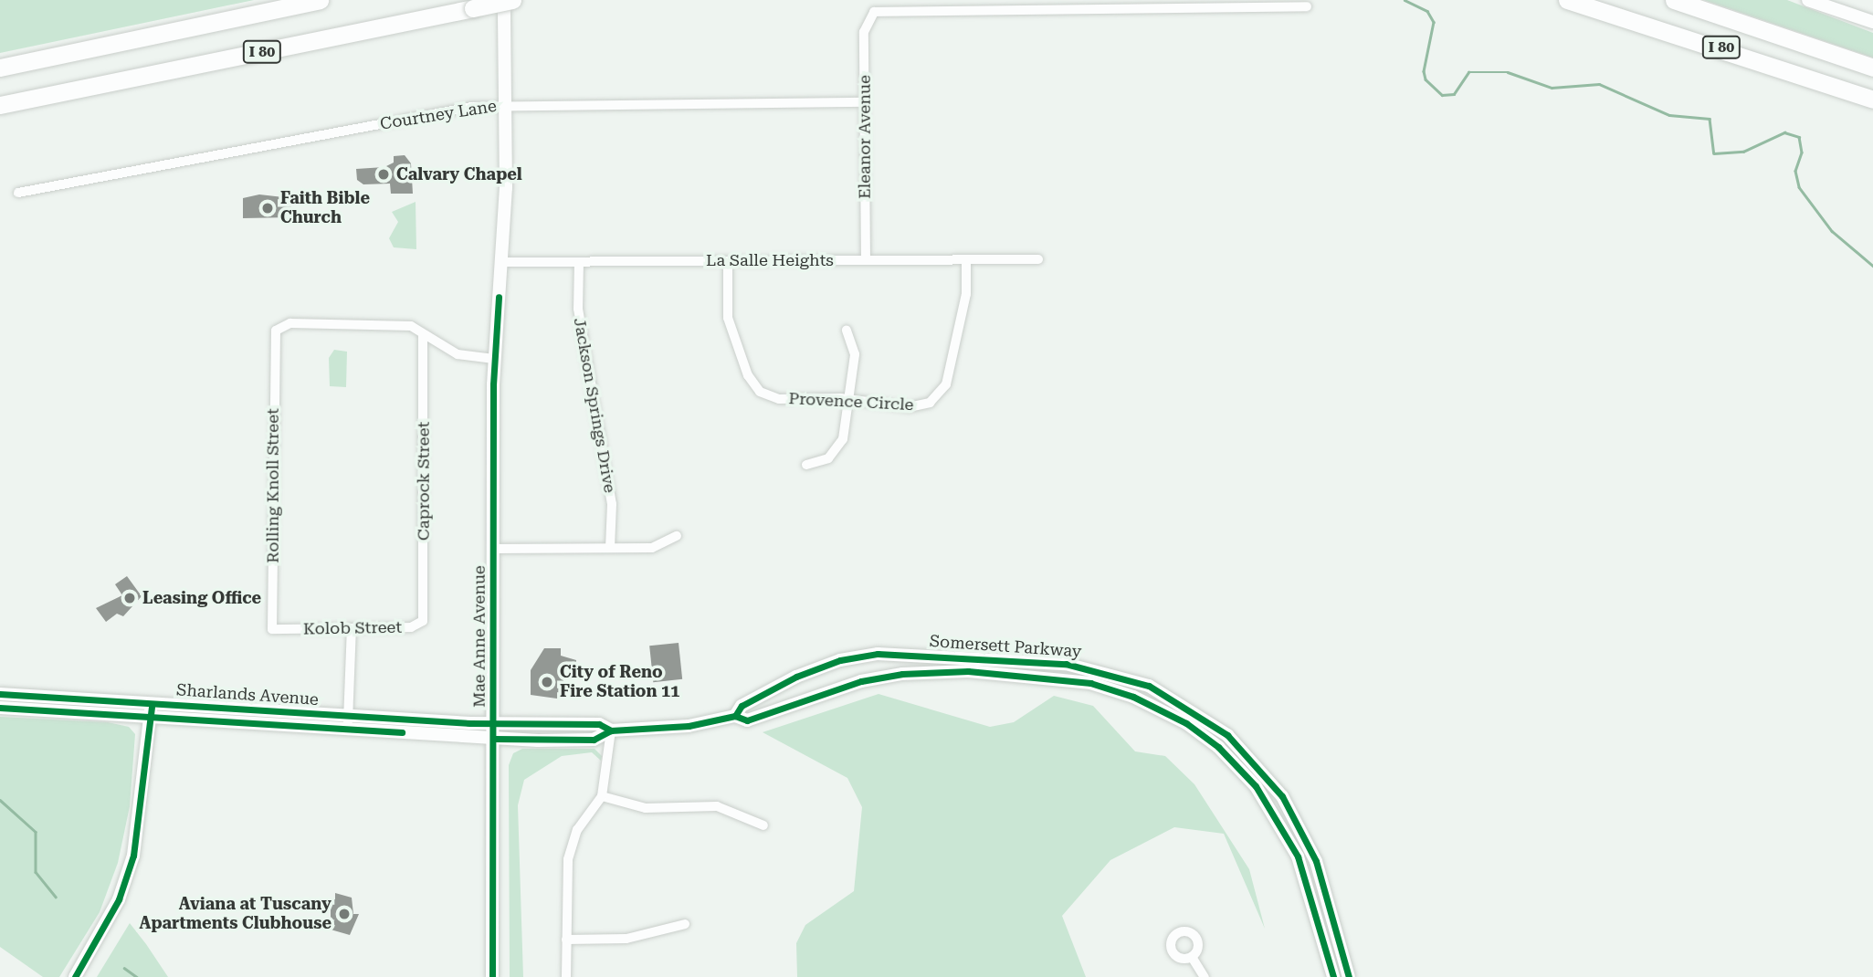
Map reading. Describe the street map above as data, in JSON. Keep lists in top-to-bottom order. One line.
{"streets":{"highway":["I 80"],"main road":["Mae Anne Avenue","Somersett Parkway","Sharlands Avenue"],"street":["Courtney Lane","Eleanor Avenue","La Salle Heights","Provence Circle","Jackson Springs Drive","Caprock Street","Rolling Knoll Street","Kolob Street"]},"crossings":[["Courtney Lane","Eleanor Avenue"],["Courtney Lane","Mae Anne Avenue"],["Eleanor Avenue","La Salle Heights"],["La Salle Heights","Provence Circle"],["La Salle Heights","Jackson Springs Drive"],["La Salle Heights","Mae Anne Avenue"],["Caprock Street","Rolling Knoll Street"],["Caprock Street","Kolob Street"],["Rolling Knoll Street","Kolob Street"],["Mae Anne Avenue","Somersett Parkway"],["Mae Anne Avenue","Sharlands Avenue"],["Somersett Parkway","Sharlands Avenue"]],"places":["Calvary Chapel","Faith Bible Church","Leasing Office","City of Reno Fire Station 11","Aviana at Tuscany Apartments Clubhouse"]}
